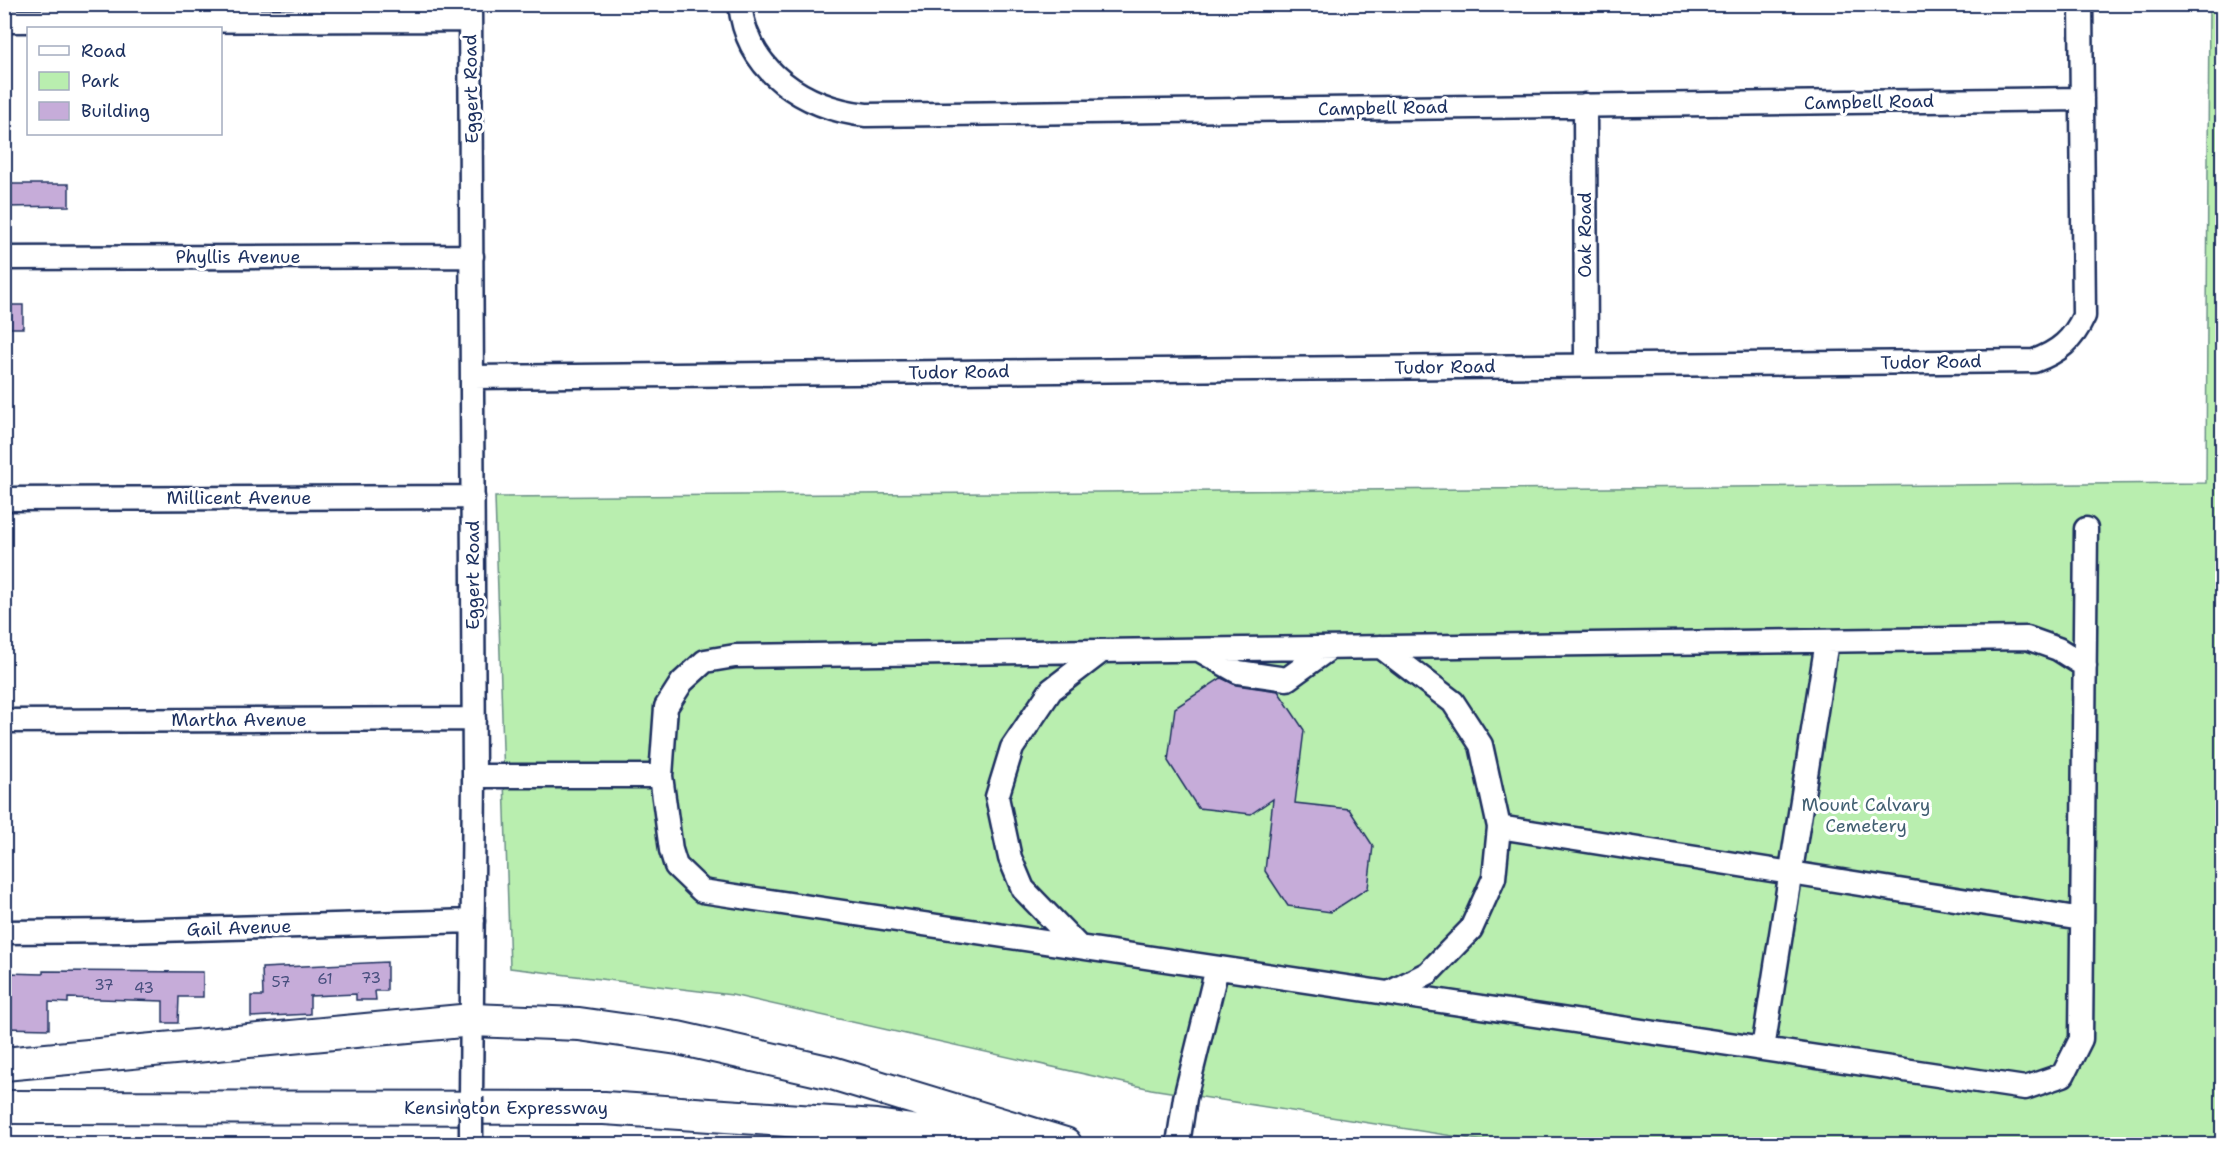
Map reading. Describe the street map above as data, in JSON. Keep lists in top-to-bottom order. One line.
{"streets":{"highway":["Kensington Expressway"],"street":["Eggert Road","Campbell Road","Oak Road","Phyllis Avenue","Tudor Road","Millicent Avenue","Martha Avenue","Gail Avenue"]},"crossings":[["Eggert Road","Phyllis Avenue"],["Eggert Road","Tudor Road"],["Eggert Road","Millicent Avenue"],["Eggert Road","Martha Avenue"],["Eggert Road","Gail Avenue"],["Campbell Road","Oak Road"],["Campbell Road","Tudor Road"],["Oak Road","Tudor Road"]],"parks":["Mount Calvary Cemetery"],"house_numbers":["73","61","57","37","43"],"legend":["Road","Park","Building"]}
